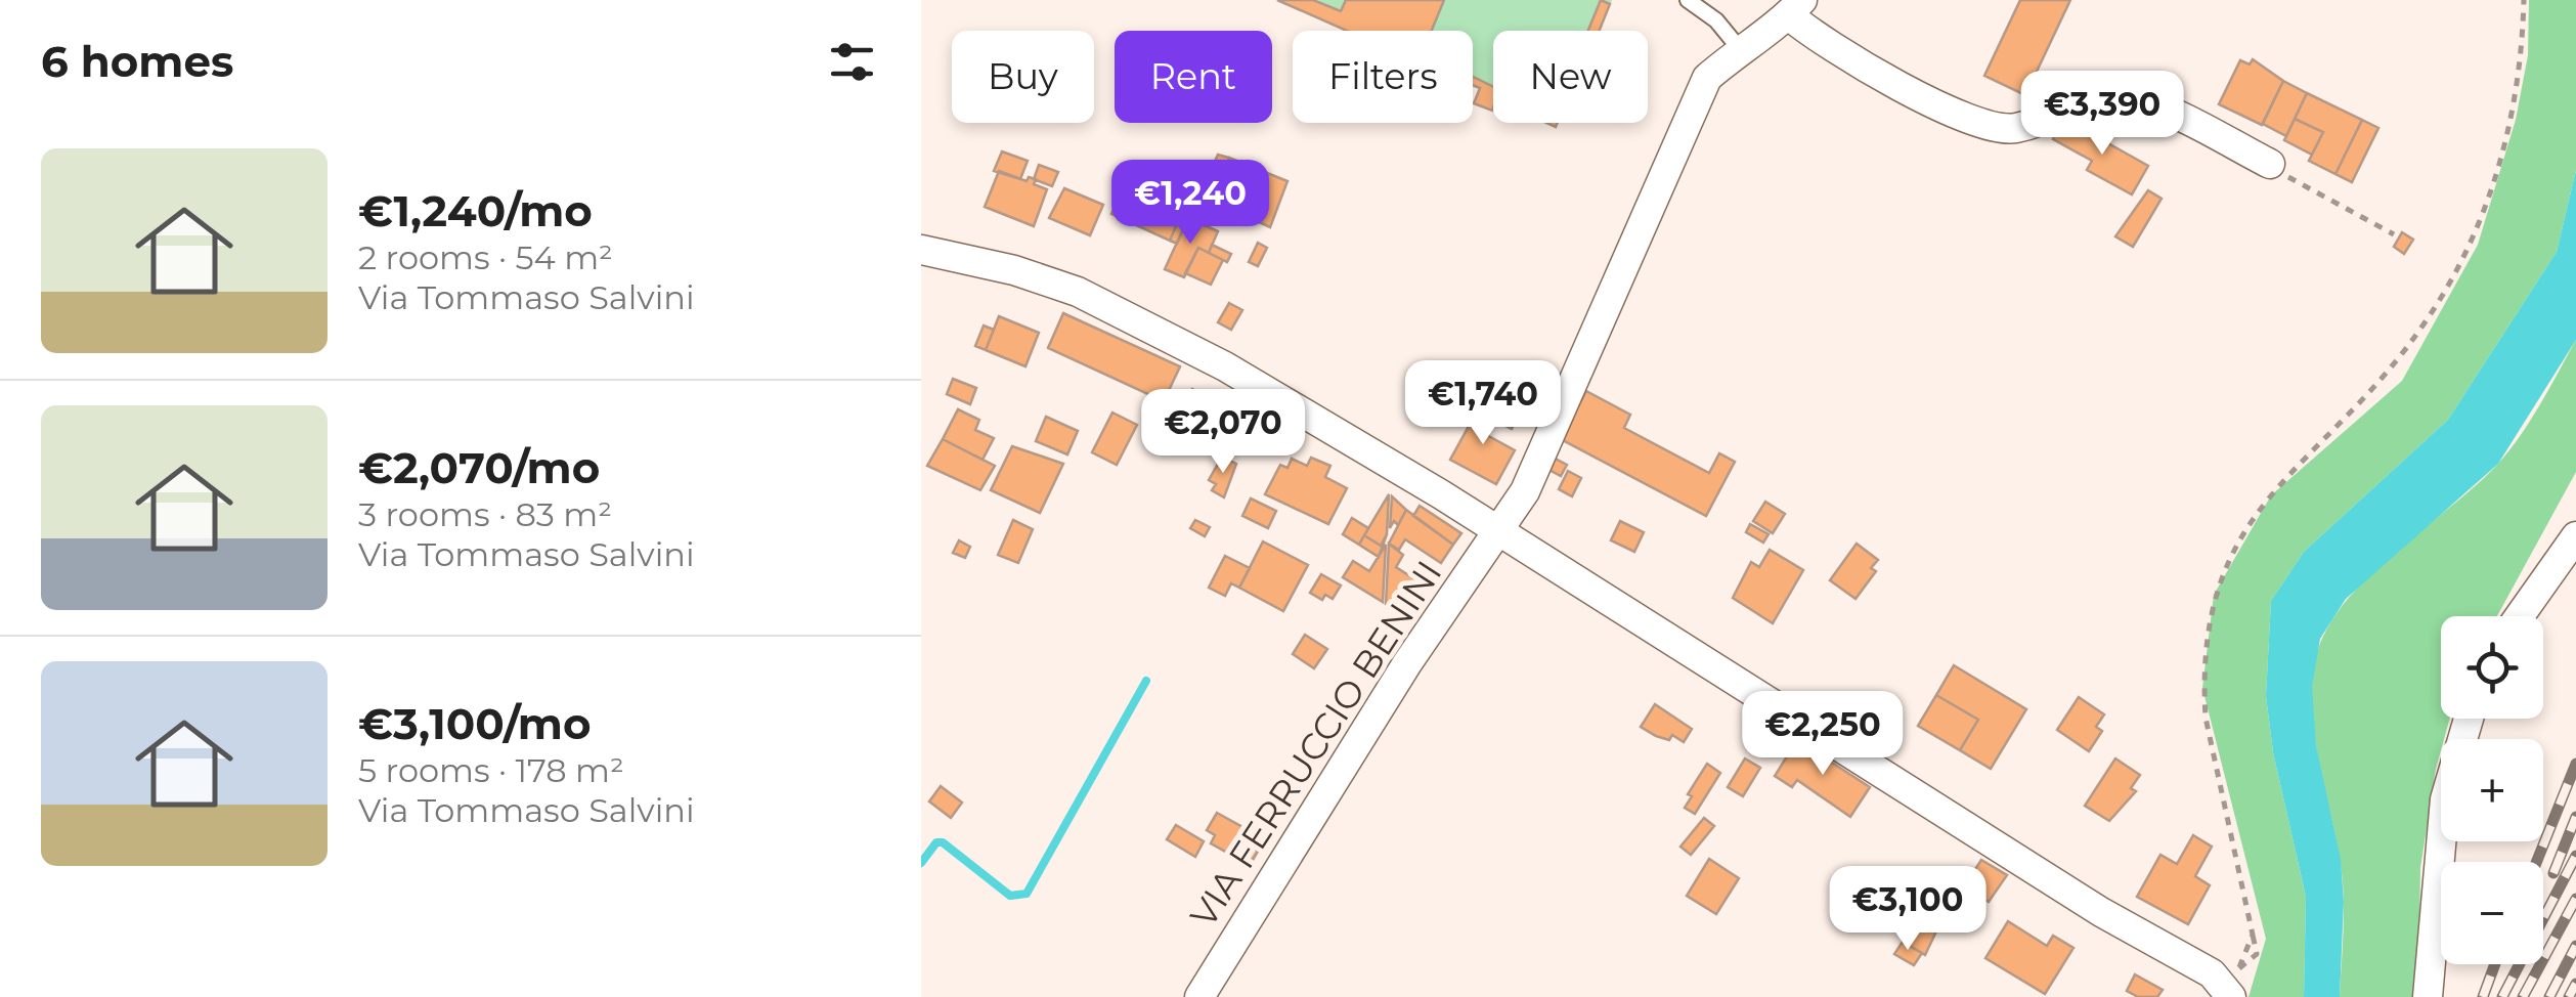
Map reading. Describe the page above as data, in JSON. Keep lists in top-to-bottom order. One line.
{"streets":{"street":["VIA FERRUCCIO BENINI"]},"page":{"heading":"6 homes","chip":["Buy","Rent","Filters","New"],"price":["€3,390","€1,240","€1,740","€2,070","€2,250","€3,100"],"list":[{"name":"€1,240/mo","note":"2 rooms · 54 m² · Via Tommaso Salvini"},{"name":"€2,070/mo","note":"3 rooms · 83 m² · Via Tommaso Salvini"},{"name":"€3,100/mo","note":"5 rooms · 178 m² · Via Tommaso Salvini"}],"map_buttons":["+","−"]}}
